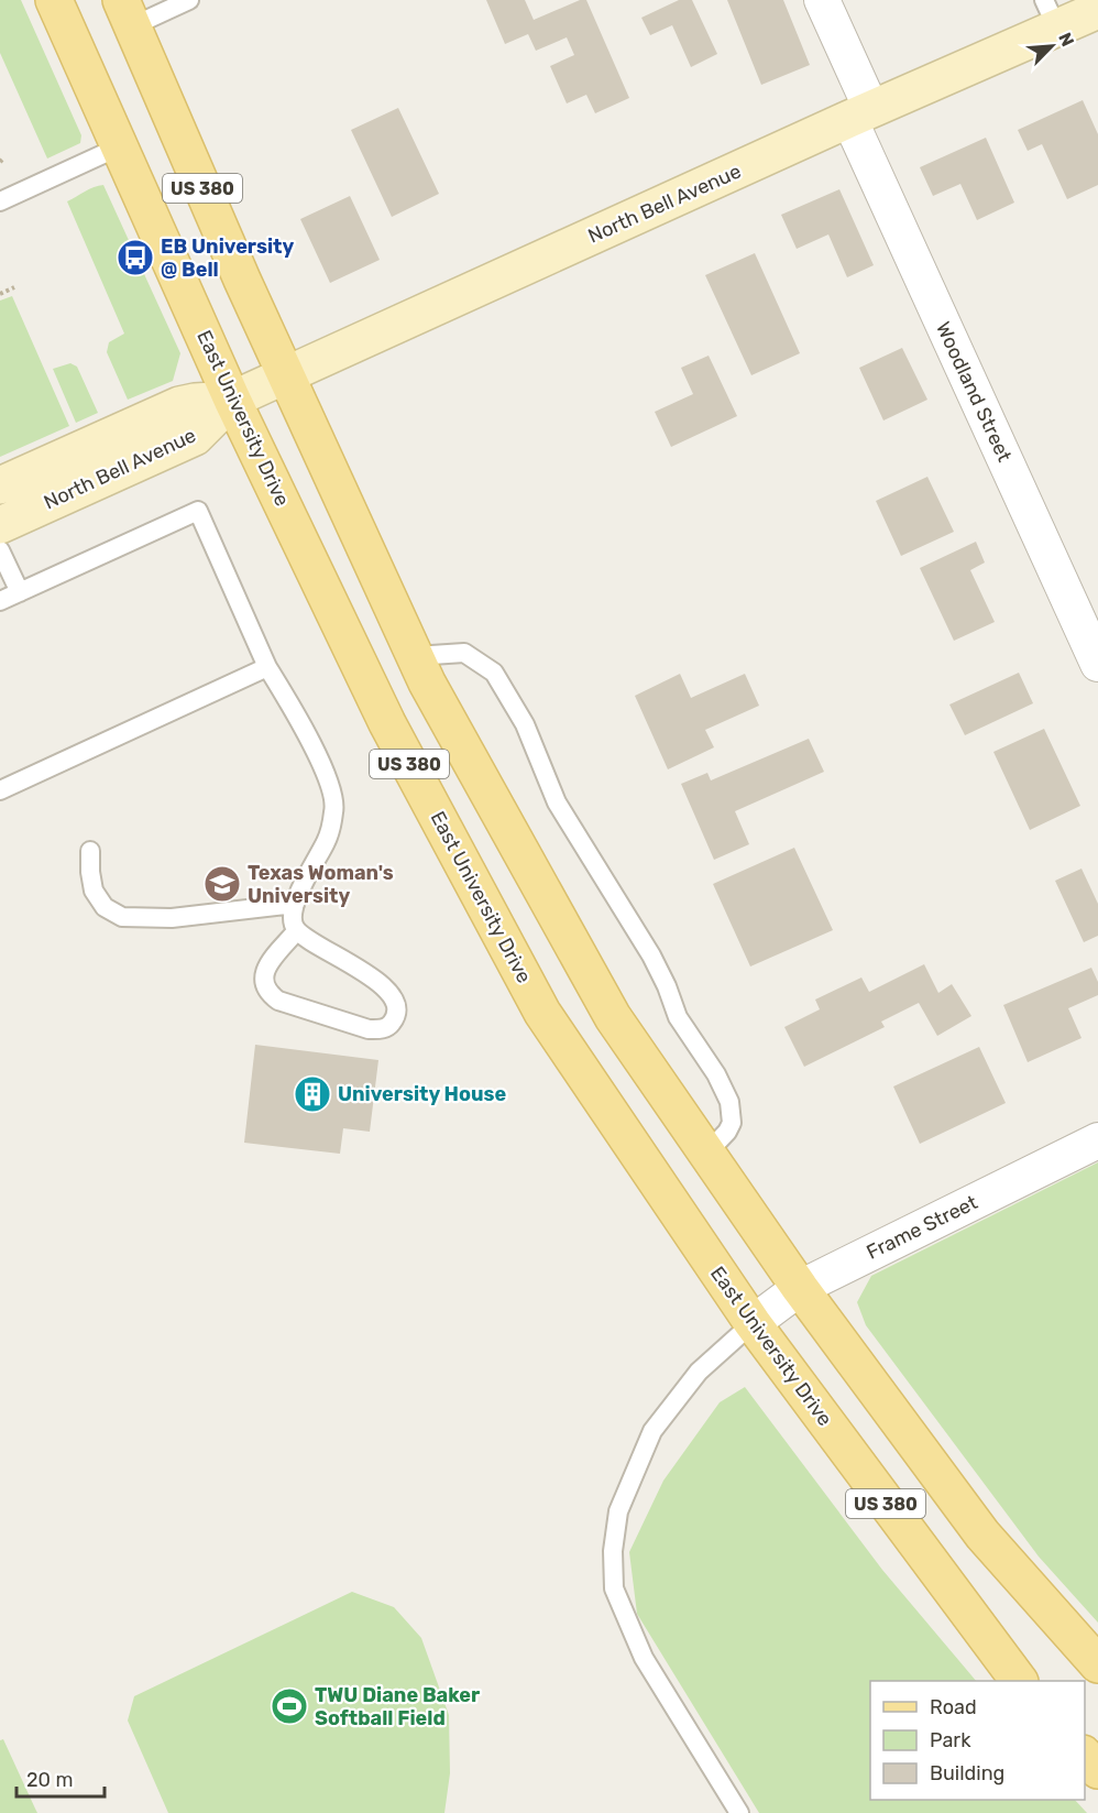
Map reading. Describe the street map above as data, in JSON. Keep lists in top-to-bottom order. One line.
{"streets":{"main road":["US 380","North Bell Avenue","East University Drive"],"street":["Woodland Street","Frame Street"]},"crossings":[["US 380","North Bell Avenue"],["US 380","Frame Street"],["North Bell Avenue","Woodland Street"],["North Bell Avenue","East University Drive"],["East University Drive","Frame Street"]],"places":{"bus stop":["EB University @ Bell"],"school or university":["Texas Woman's University"],"building":["University House"],"sports":["TWU Diane Baker Softball Field"]},"legend":["Road","Park","Building"],"scale_bar":"20 m","north":"top right"}
